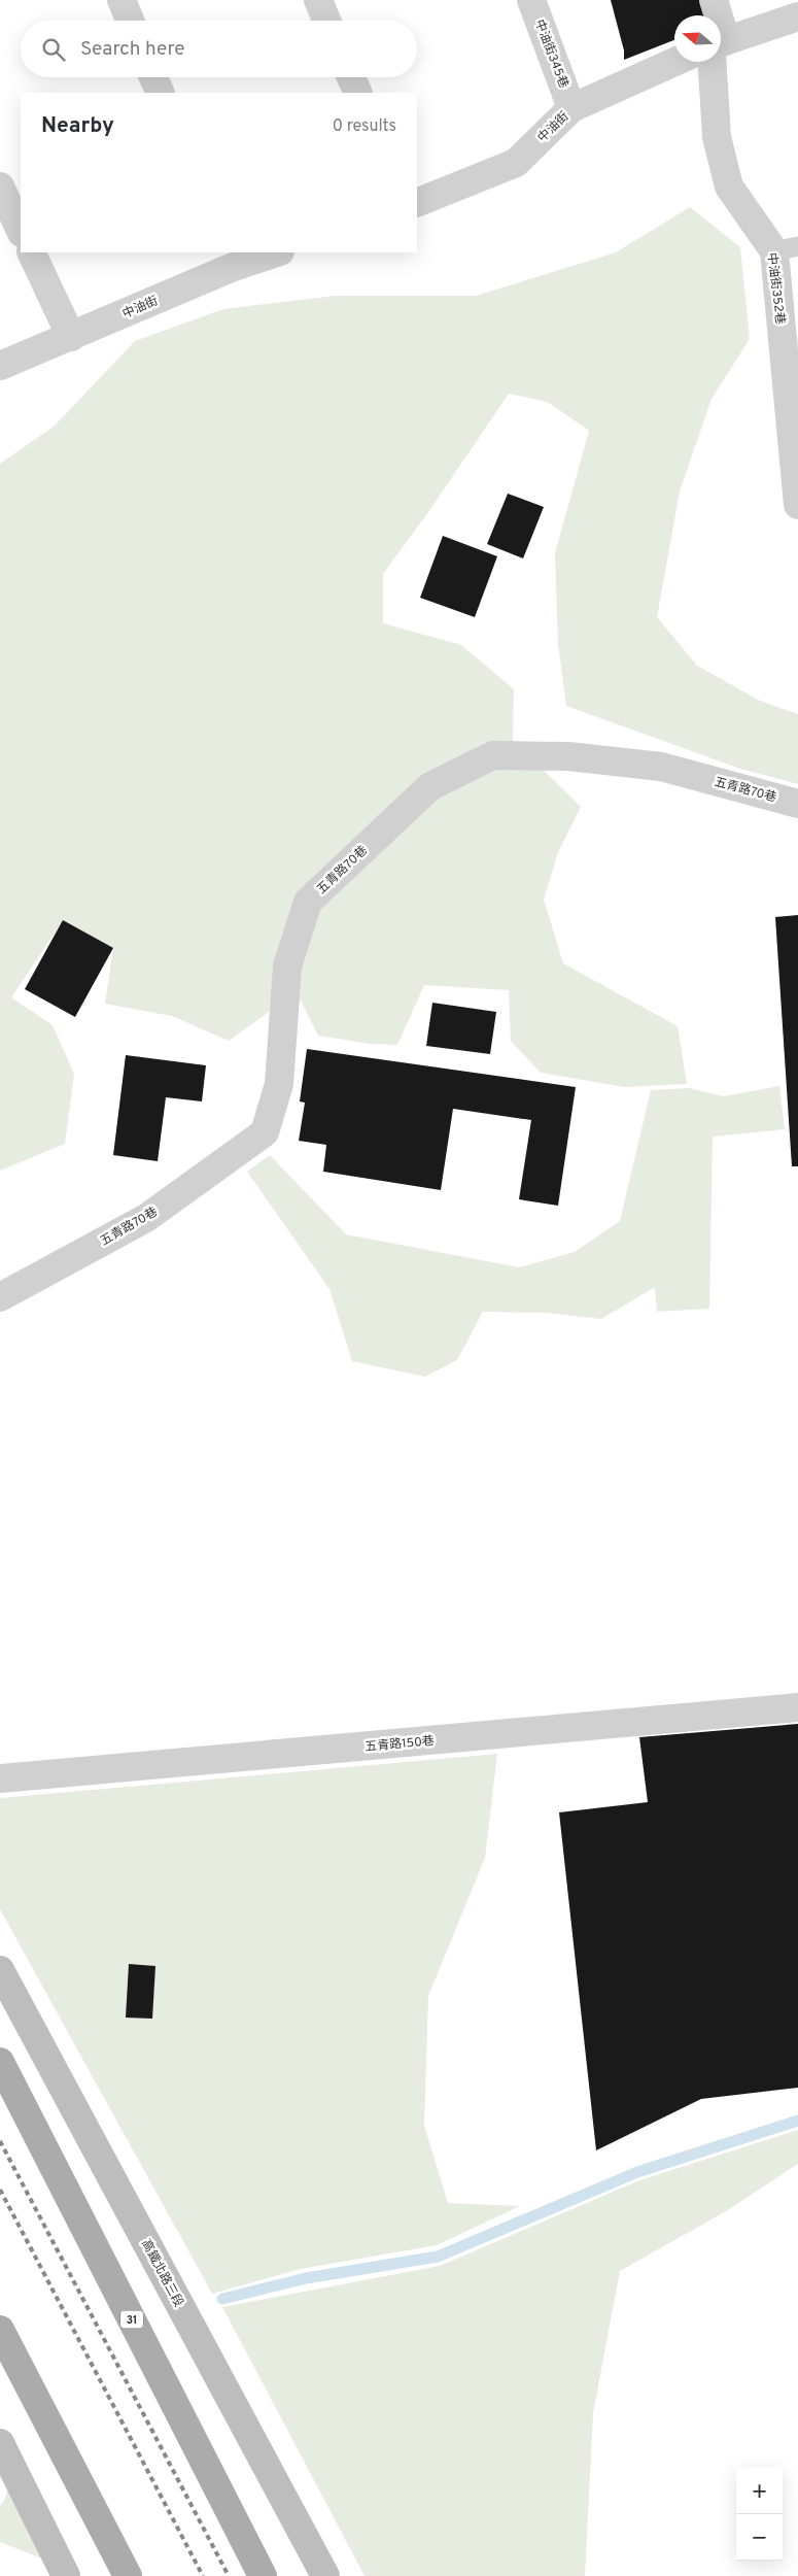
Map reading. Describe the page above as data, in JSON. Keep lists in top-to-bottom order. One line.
{"streets":{"main road":["高鐵北路三段","31"],"street":["中油街345巷","中油街","中油街352巷","五青路70巷","五青路150巷"]},"crossings":[["中油街345巷","中油街"]],"north":"left","page":{"search":"Search here","heading":["Nearby","0 results"],"map_buttons":["+","−"]}}
